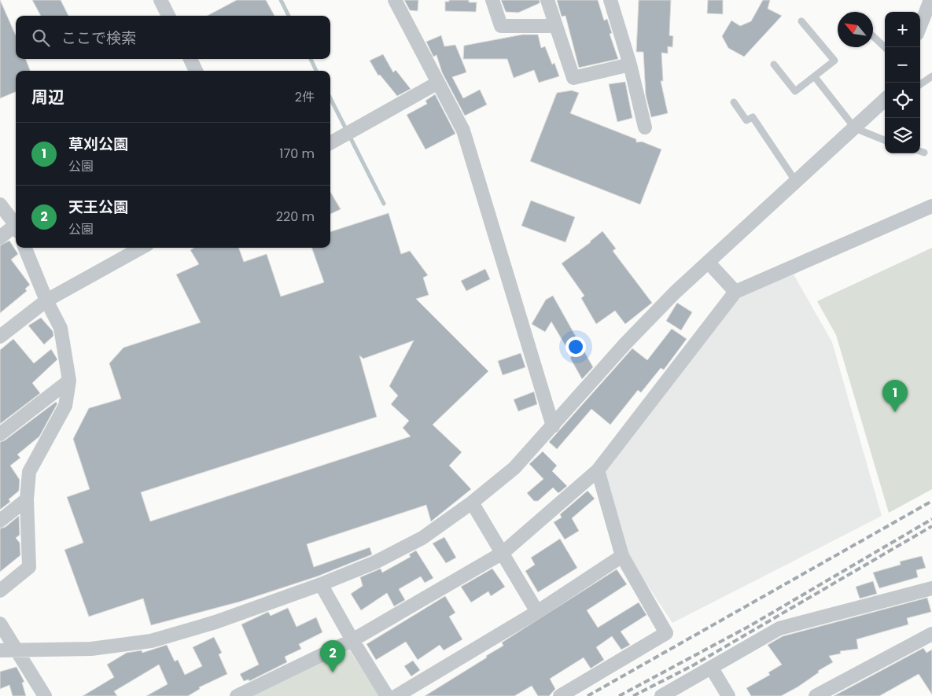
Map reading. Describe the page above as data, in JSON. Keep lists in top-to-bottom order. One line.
{"north":"top left","page":{"map_buttons":["+","−"],"search":"ここで検索","heading":["周辺","2件"],"list":[{"mark":"1","name":"草刈公園","note":"公園","value":"170 m"},{"mark":"2","name":"天王公園","note":"公園","value":"220 m"}],"pins":["1","2"]}}
